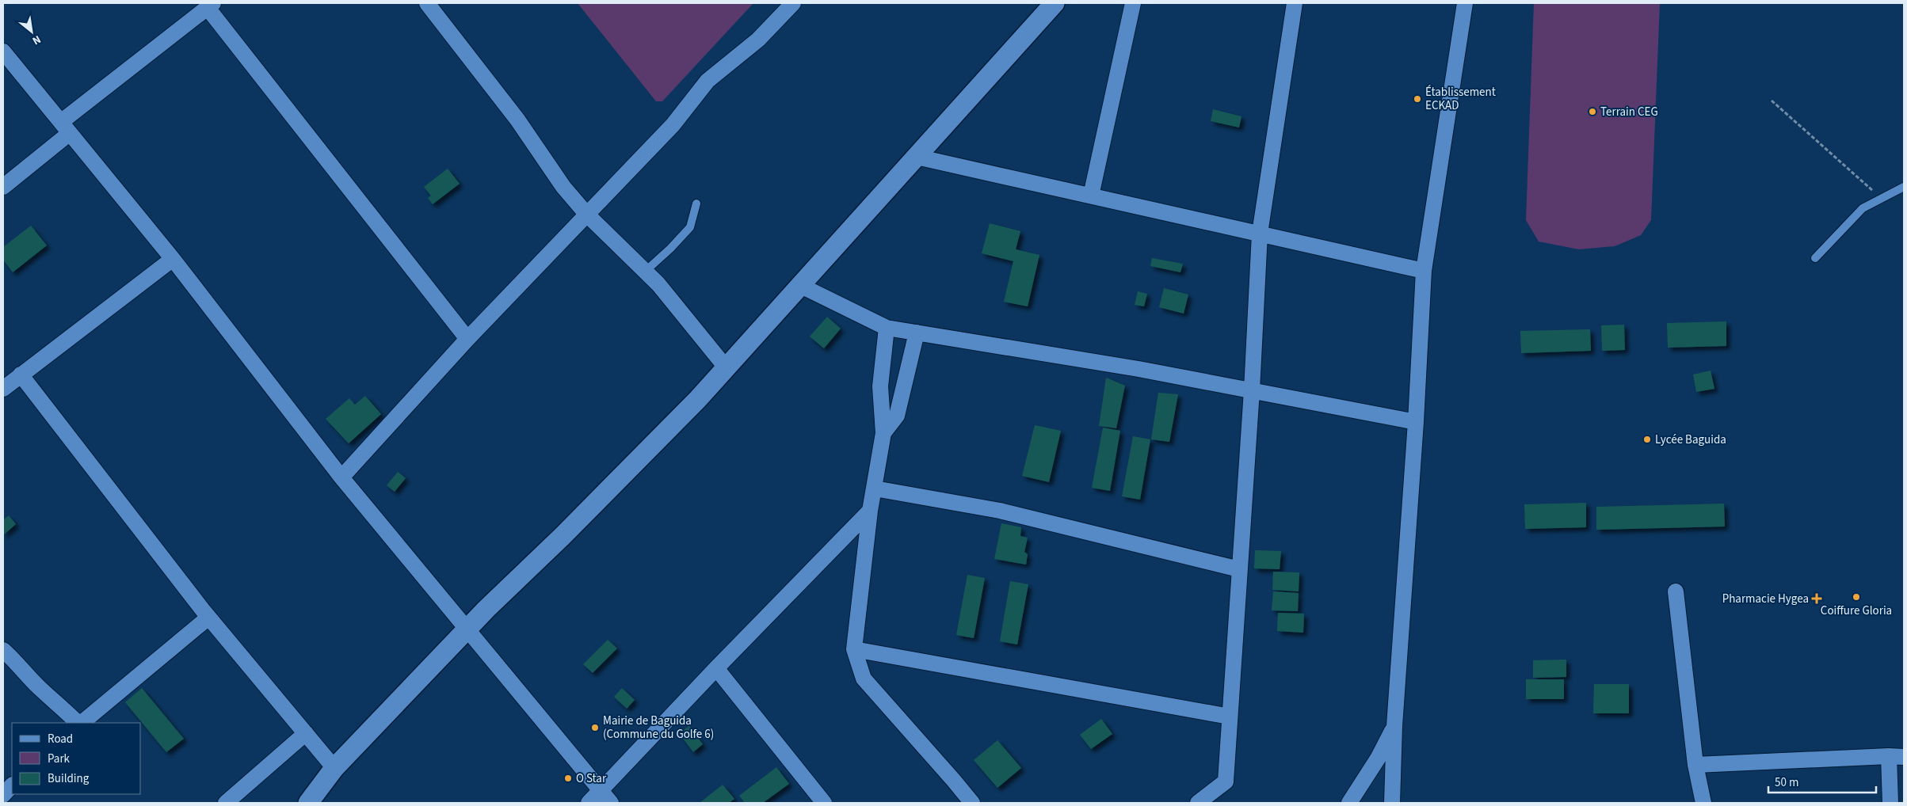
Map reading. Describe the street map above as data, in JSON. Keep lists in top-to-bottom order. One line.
{"places":{"other":["Établissement ECKAD","Terrain CEG","Lycée Baguida","Coiffure Gloria","Mairie de Baguida (Commune du Golfe 6)","O Star"],"health":["Pharmacie Hygea"]},"legend":["Road","Park","Building"],"scale_bar":"50 m","north":"bottom right"}
